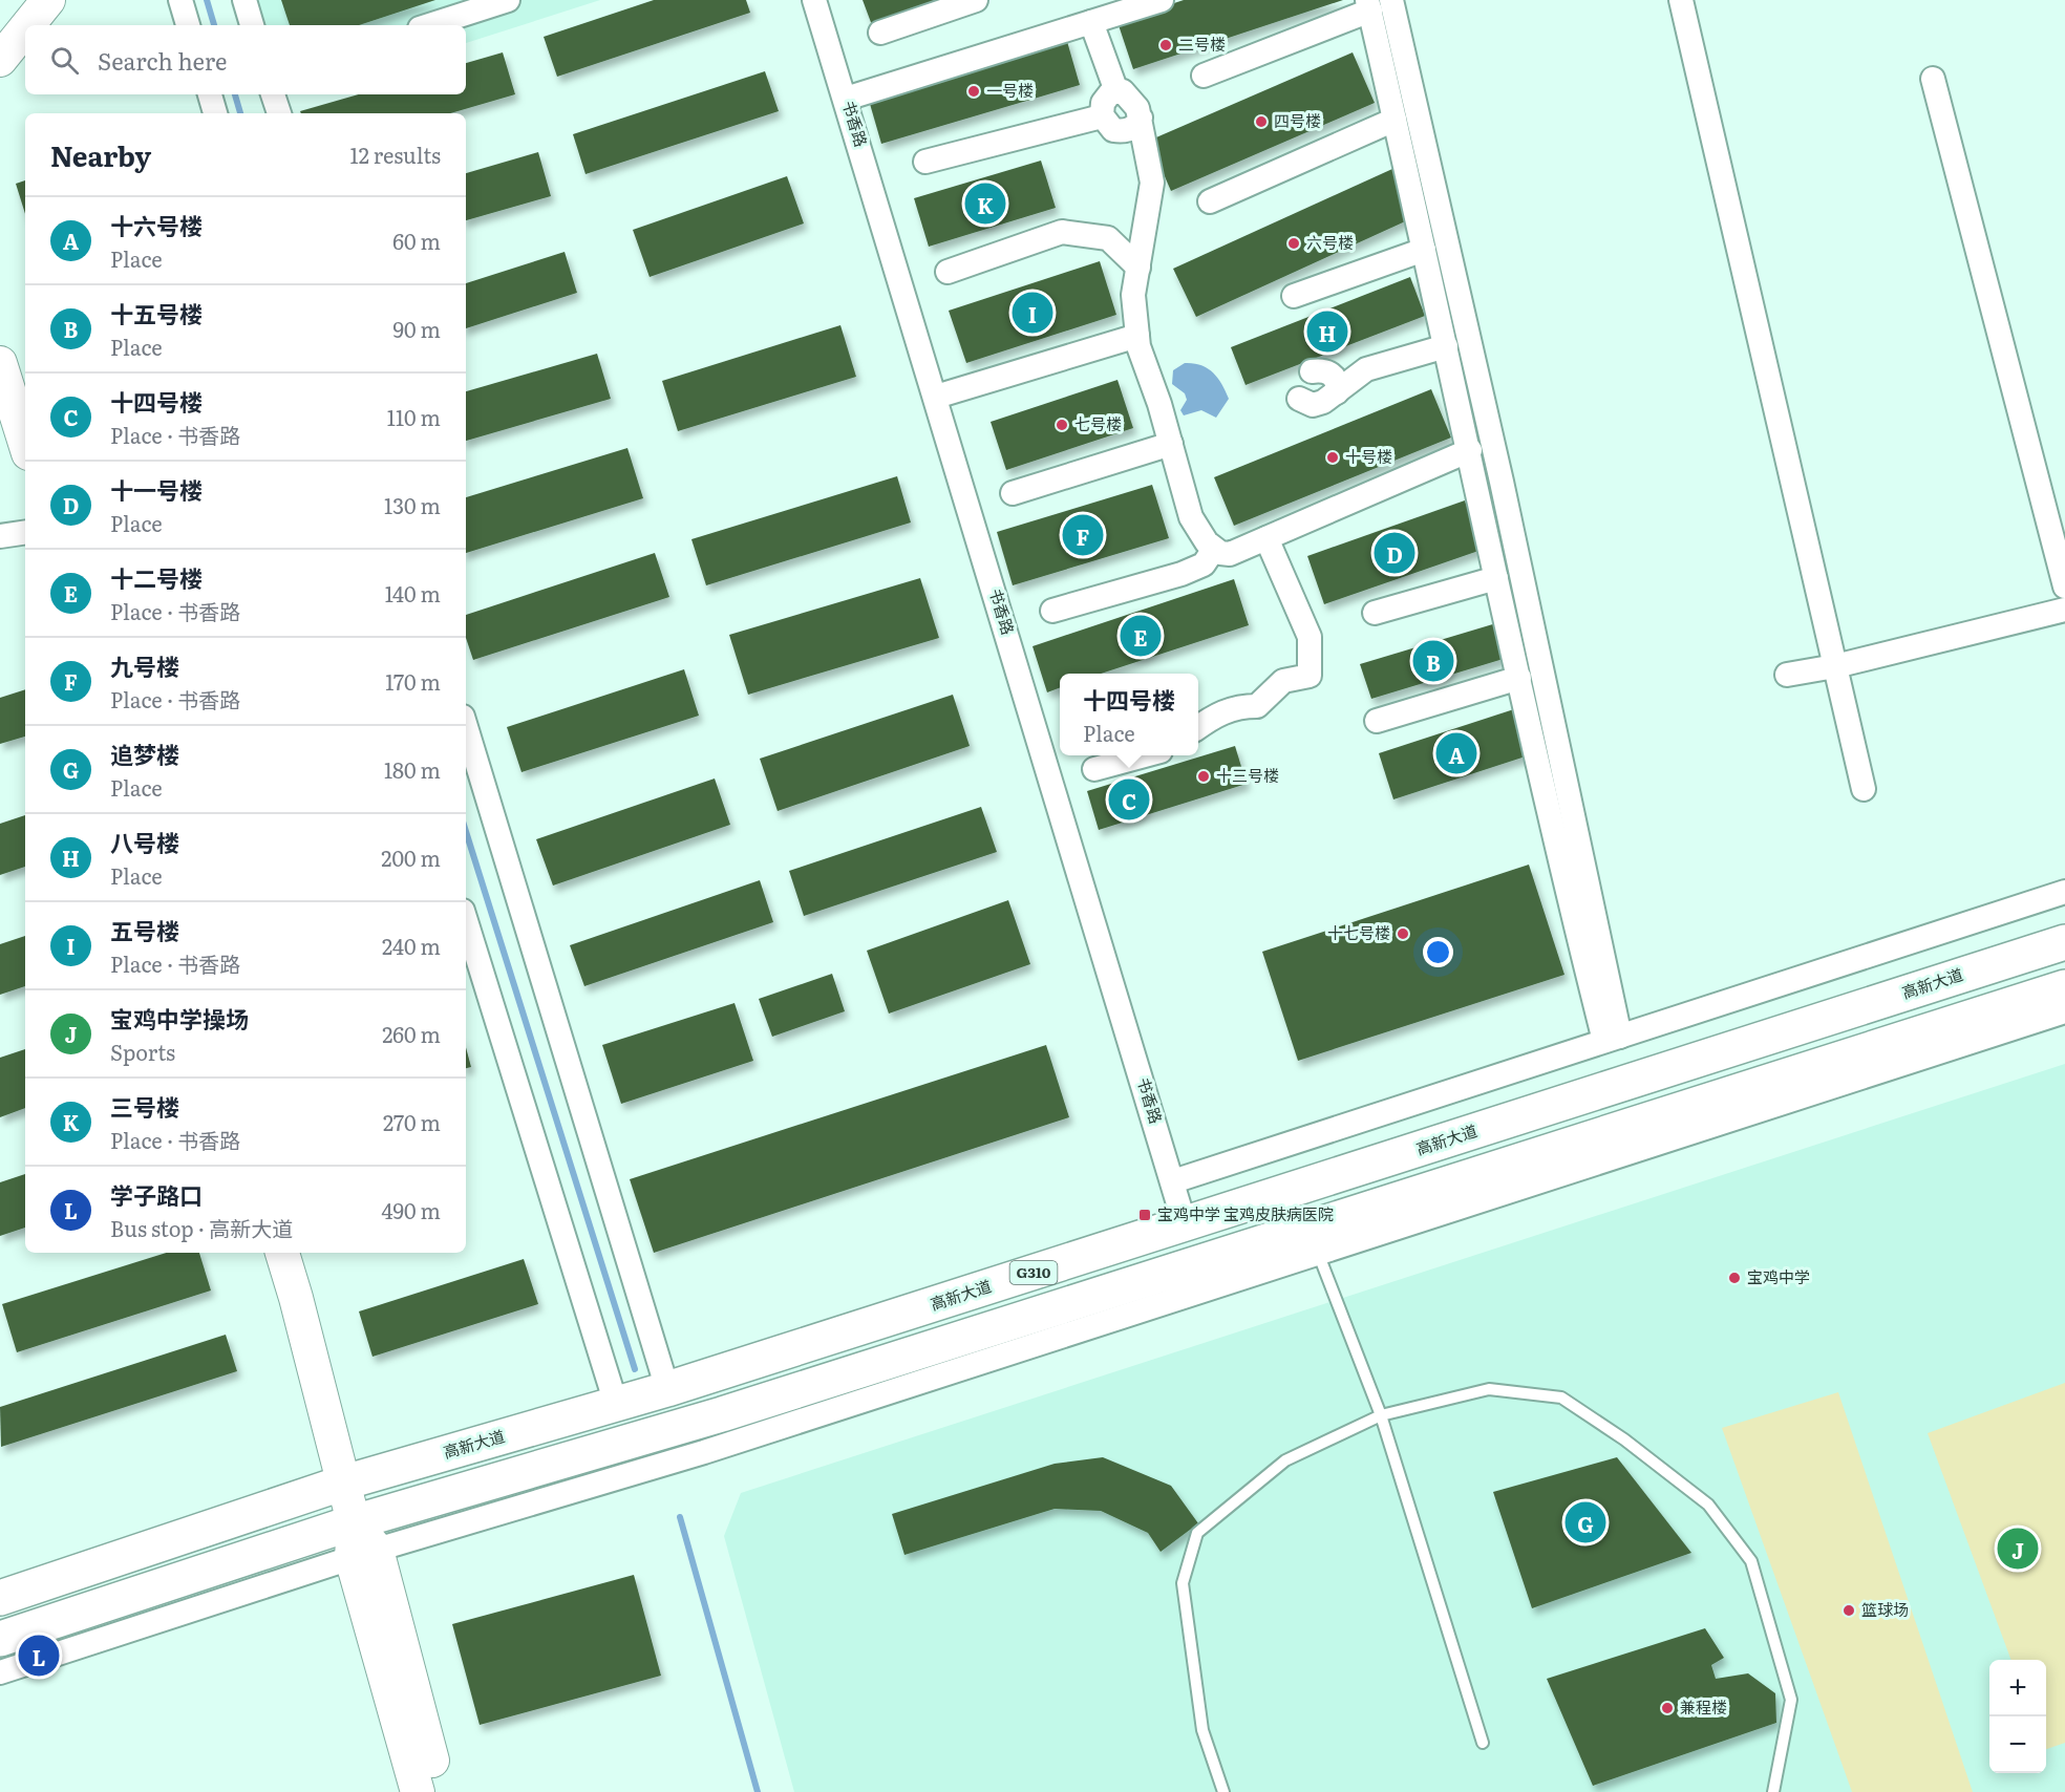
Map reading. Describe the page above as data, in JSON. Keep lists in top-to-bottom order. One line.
{"streets":{"highway":["高新大道","G310"],"street":["书香路"]},"crossings":[["书香路","高新大道"]],"places":{"other":["二号楼","一号楼","四号楼","六号楼","七号楼","十号楼","十三号楼","十七号楼","宝鸡中学","篮球场","兼程楼"],"transit":["宝鸡中学 宝鸡皮肤病医院"]},"page":{"search":"Search here","heading":["Nearby","12 results"],"pins":["K","I","H","F","D","E","B","A","C","G","J","L"],"list":[{"mark":"A","name":"十六号楼","note":"Place","value":"60 m"},{"mark":"B","name":"十五号楼","note":"Place","value":"90 m"},{"mark":"C","name":"十四号楼","note":"Place · 书香路","value":"110 m"},{"mark":"D","name":"十一号楼","note":"Place","value":"130 m"},{"mark":"E","name":"十二号楼","note":"Place · 书香路","value":"140 m"},{"mark":"F","name":"九号楼","note":"Place · 书香路","value":"170 m"},{"mark":"G","name":"追梦楼","note":"Place","value":"180 m"},{"mark":"H","name":"八号楼","note":"Place","value":"200 m"},{"mark":"I","name":"五号楼","note":"Place · 书香路","value":"240 m"},{"mark":"J","name":"宝鸡中学操场","note":"Sports","value":"260 m"},{"mark":"K","name":"三号楼","note":"Place · 书香路","value":"270 m"},{"mark":"L","name":"学子路口","note":"Bus stop · 高新大道","value":"490 m"}],"popup":["十四号楼","Place"],"map_buttons":["+","−"]}}
